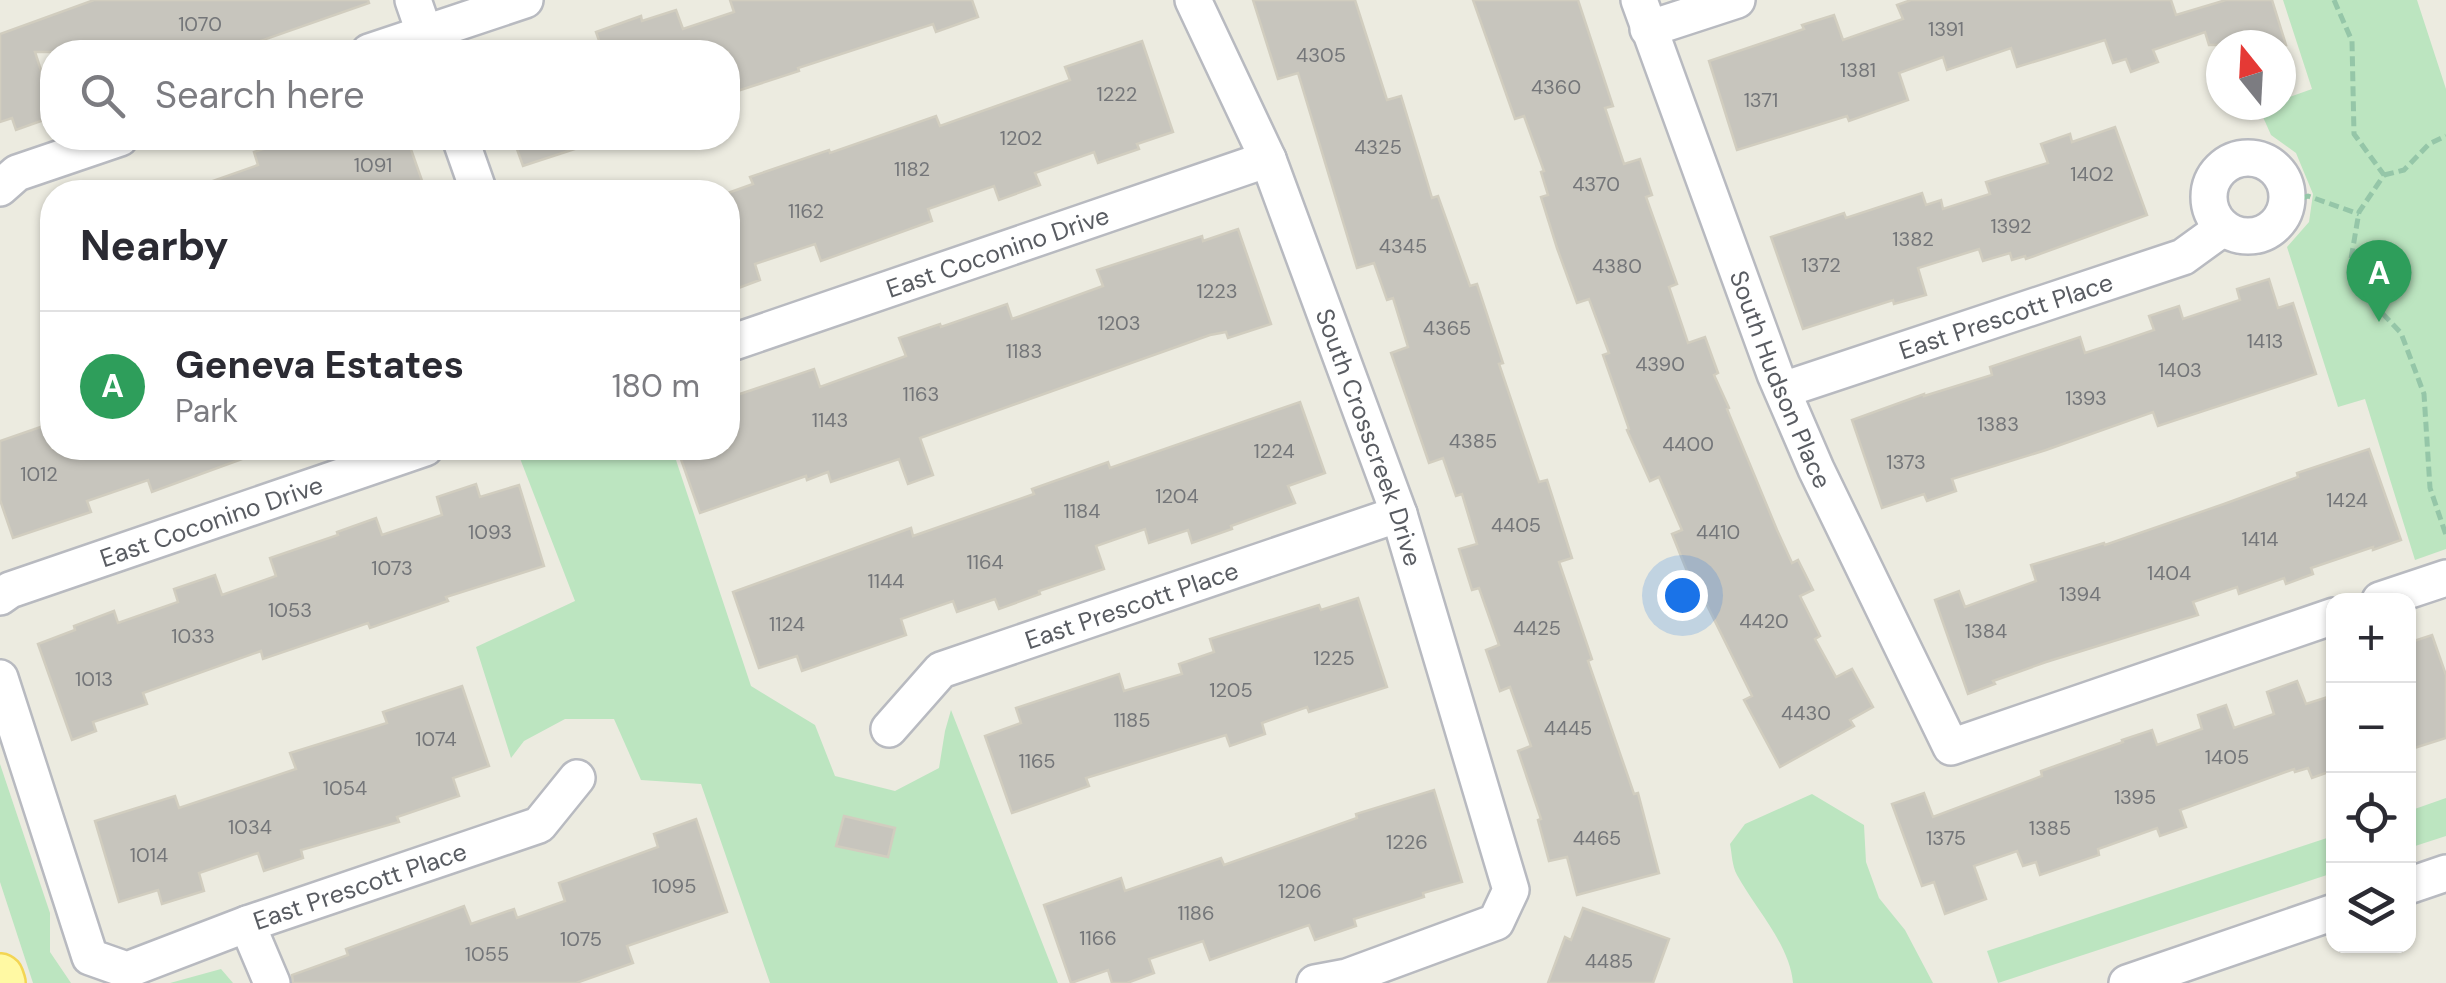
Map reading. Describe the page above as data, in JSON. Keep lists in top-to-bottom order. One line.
{"streets":{"street":["East Coconino Drive","East Prescott Place","South Hudson Place","South Crosscreek Drive"]},"crossings":[["East Coconino Drive","South Crosscreek Drive"],["East Prescott Place","South Hudson Place"],["East Prescott Place","South Crosscreek Drive"]],"house_numbers":["1070","1391","4305","1381","4360","1222","1371","1202","4325","1091","1182","1402","4370","1162","1392","1382","4345","1372","4380","1223","1203","4365","1413","1183","4390","1403","1163","1393","1143","1383","4385","4400","1224","1373","1012","1204","1424","1184","4405","1093","4410","1414","1164","1073","1404","1144","1394","1053","4420","1124","4425","1384","1033","1225","1013","1205","4430","1185","4445","1074","1405","1165","1054","1395","1034","1385","4465","1375","1226","1014","1095","1206","1186","1166","1075","1055","4485"],"north":"top","page":{"search":"Search here","heading":"Nearby","pins":"A","list":[{"mark":"A","name":"Geneva Estates","note":"Park","value":"180 m"}],"map_buttons":["+","−"]}}
